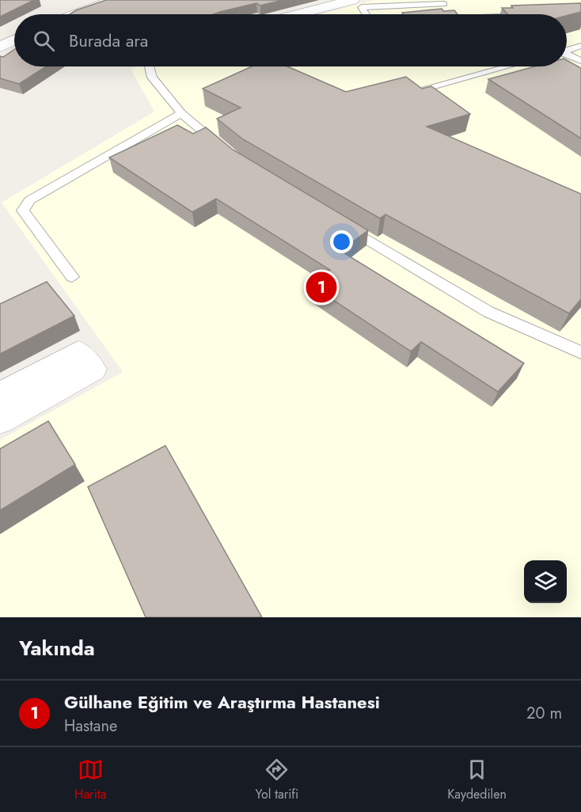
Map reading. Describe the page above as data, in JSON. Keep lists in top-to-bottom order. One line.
{"page":{"search":"Burada ara","pins":"1","heading":"Yakında","list":[{"mark":"1","name":"Gülhane Eğitim ve Araştırma Hastanesi","note":"Hastane","value":"20 m"}],"nav":["Harita","Yol tarifi","Kaydedilen"]}}
